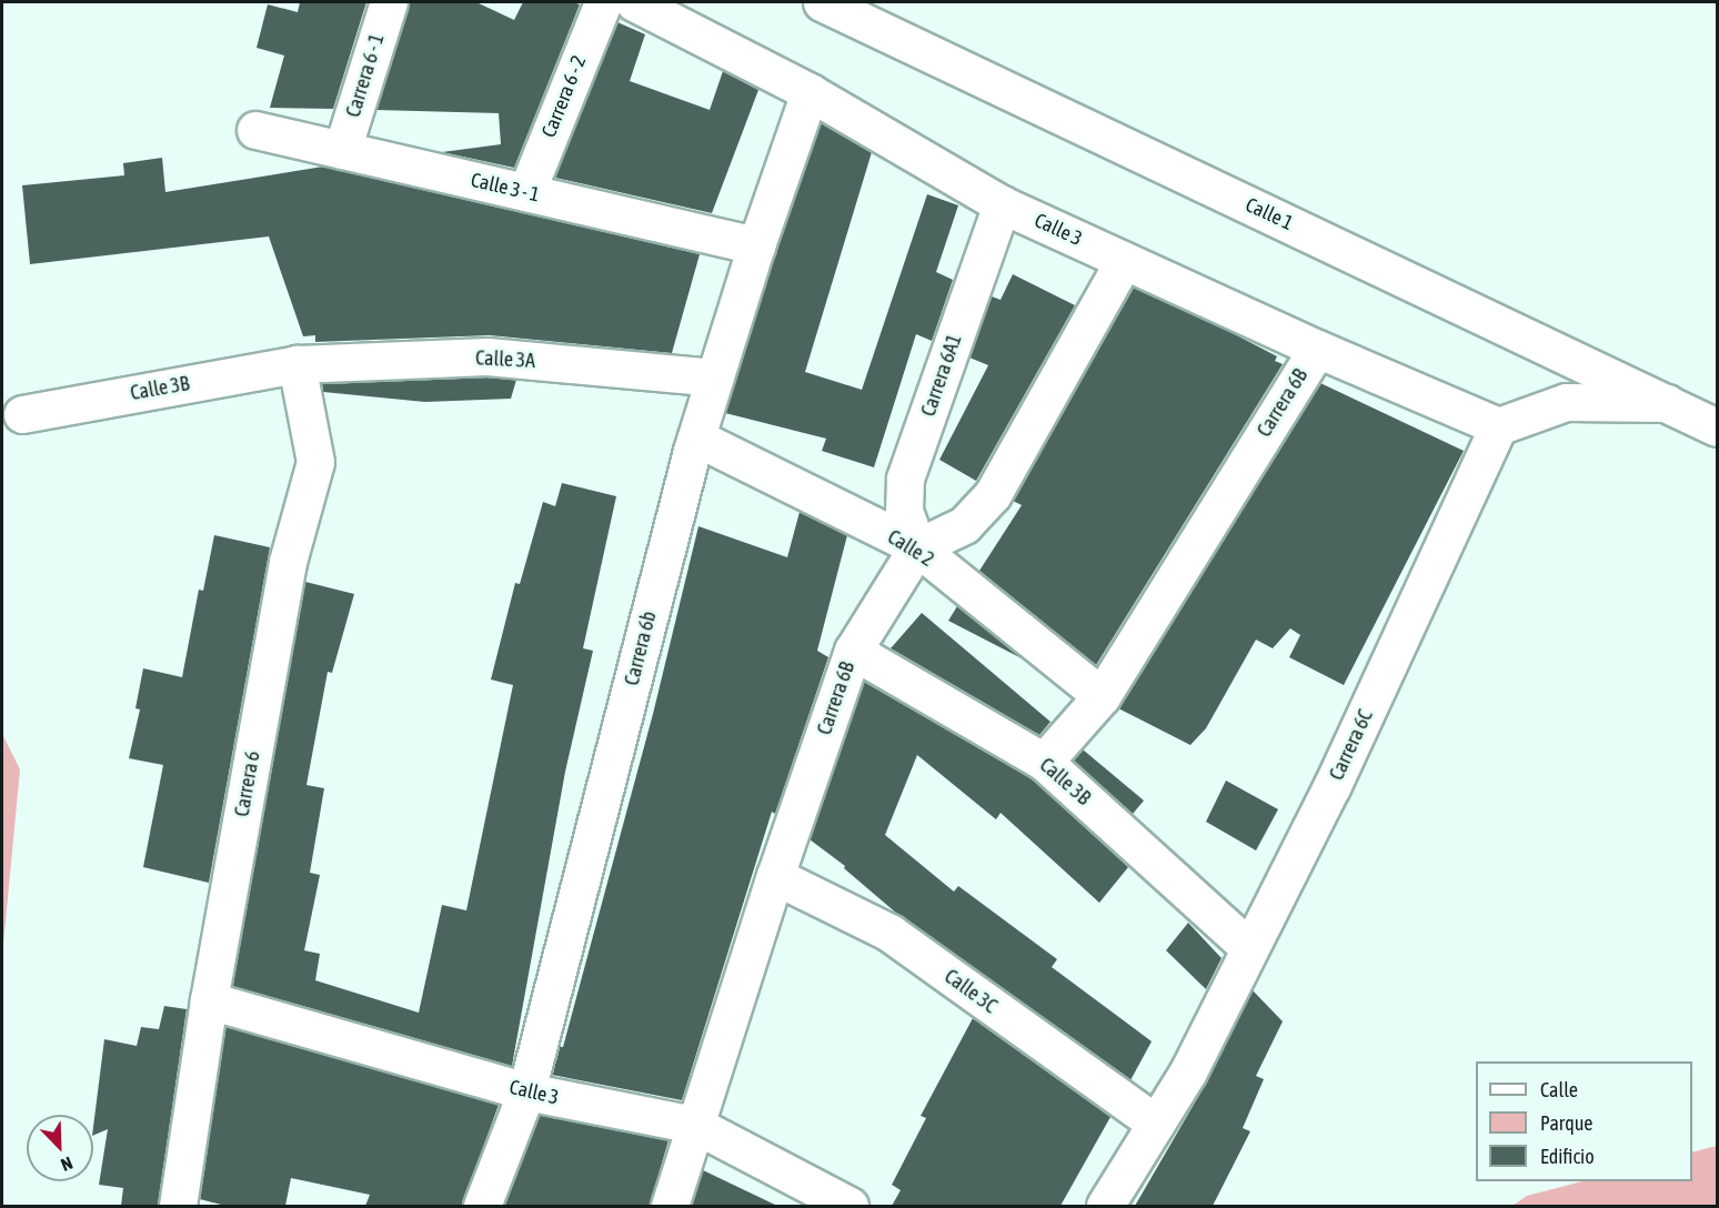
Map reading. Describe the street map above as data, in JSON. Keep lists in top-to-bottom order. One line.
{"streets":{"street":["Carrera 6 - 1","Carrera 6 - 2","Calle 3 - 1","Calle 1","Calle 3","Calle 3A","Carrera 6A1","Calle 3B","Carrera 6B","Calle 2","Carrera 6b","Carrera 6C","Carrera 6","Calle 3C"]},"crossings":[["Carrera 6 - 1","Calle 3 - 1"],["Carrera 6 - 2","Calle 3 - 1"],["Calle 3 - 1","Carrera 6b"],["Calle 3","Carrera 6A1"],["Calle 3","Carrera 6B"],["Calle 3","Carrera 6b"],["Calle 3","Carrera 6C"],["Calle 3","Carrera 6"],["Calle 3A","Calle 3B"],["Calle 3A","Carrera 6b"],["Calle 3A","Carrera 6"],["Carrera 6A1","Carrera 6B"],["Carrera 6A1","Calle 2"],["Calle 3B","Carrera 6B"],["Calle 3B","Carrera 6C"],["Calle 3B","Carrera 6"],["Carrera 6B","Calle 2"],["Carrera 6B","Calle 3C"],["Calle 2","Carrera 6b"],["Carrera 6C","Calle 3C"]],"legend":["Calle","Parque","Edificio"],"north":"bottom right"}
